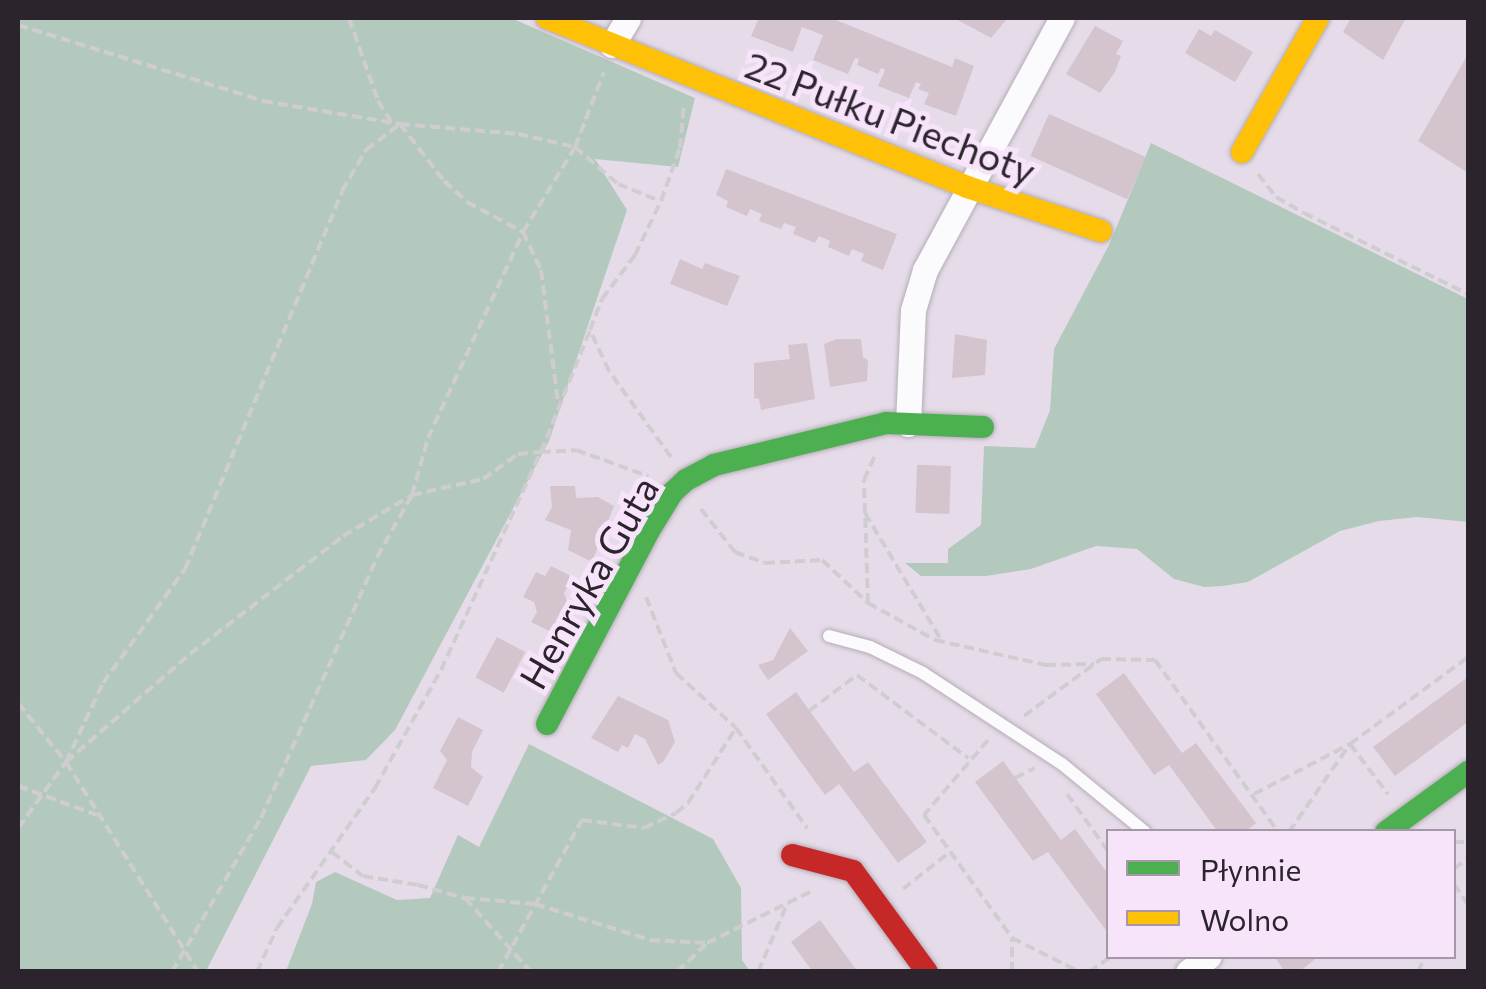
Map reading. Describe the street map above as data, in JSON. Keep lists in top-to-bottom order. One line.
{"streets":{"street":["22 Pułku Piechoty","Henryka Guta"]},"legend":["Płynnie","Wolno"]}
